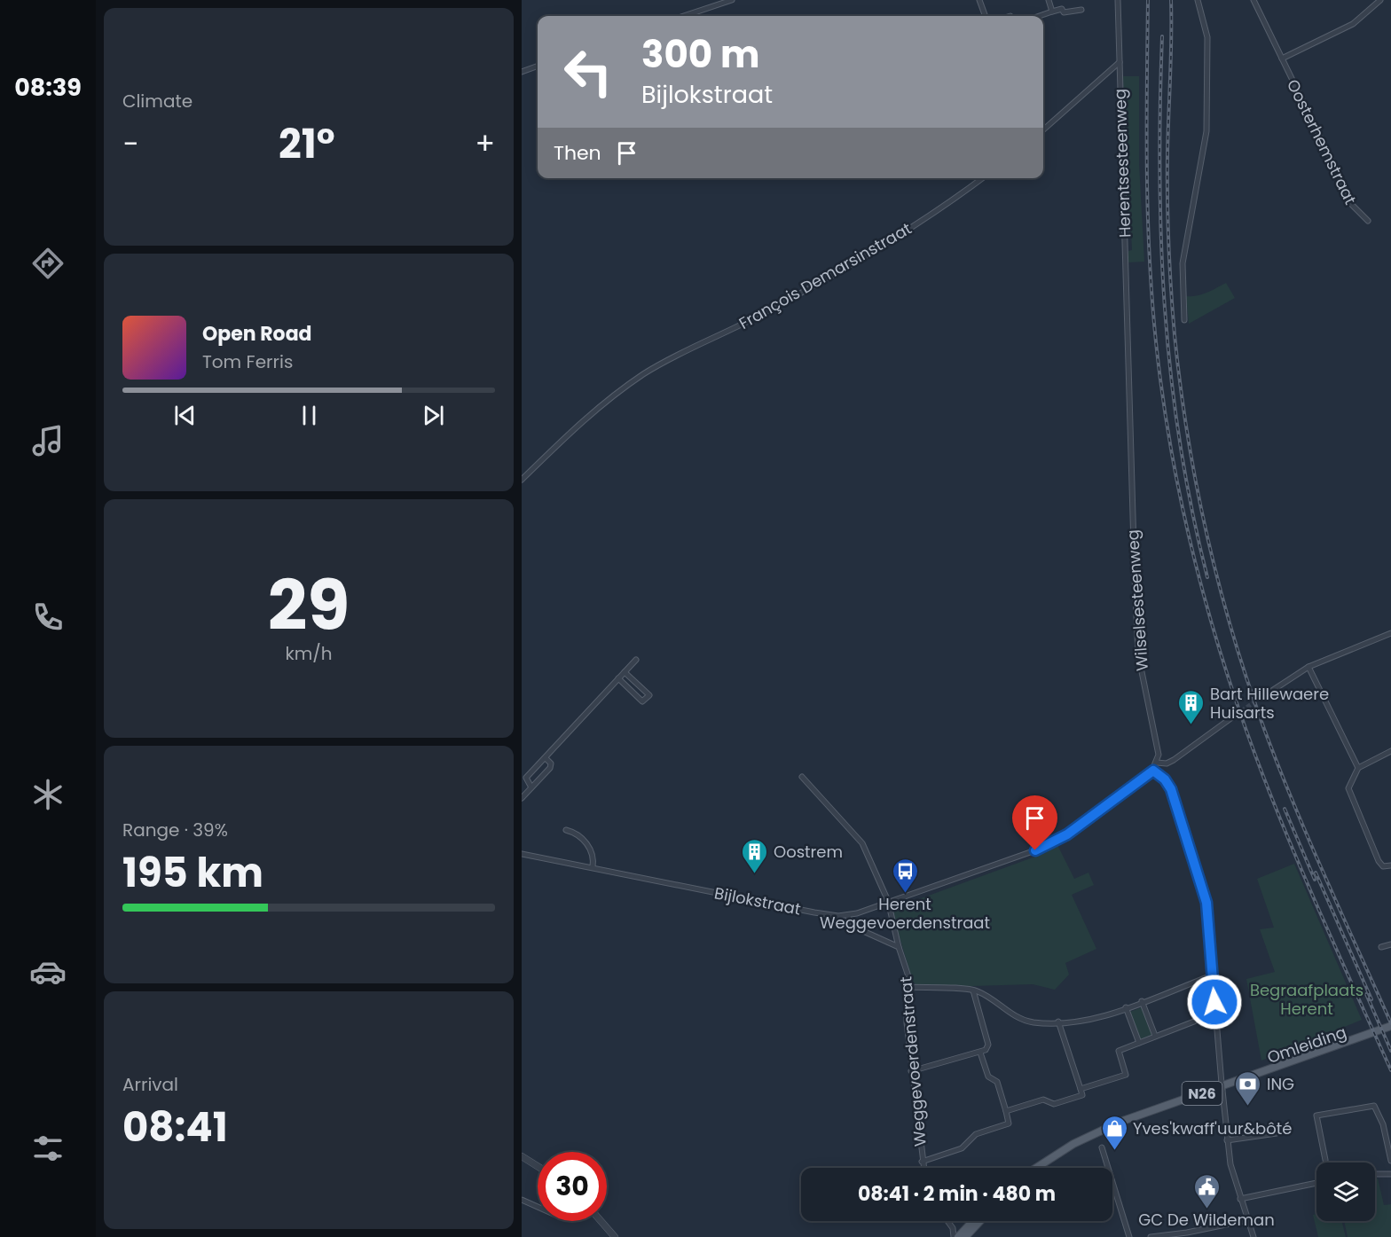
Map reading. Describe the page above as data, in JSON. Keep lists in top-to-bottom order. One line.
{"streets":{"main road":["Omleiding","N26"],"street":["Oosterhemstraat","Herentsesteenweg","François Demarsinstraat","Wilselsesteenweg","Bijlokstraat","Weggevoerdenstraat"]},"crossings":[["Herentsesteenweg","Wilselsesteenweg"],["Wilselsesteenweg","Bijlokstraat"],["Bijlokstraat","Weggevoerdenstraat"]],"parks":["Begraafplaats Herent"],"places":{"building":["Bart Hillewaere Huisarts","Oostrem"],"bus stop":["Herent Weggevoerdenstraat"],"bank":["ING"],"shop":["Yves'kwaff'uur&bôté"],"public building":["GC De Wildeman"]},"page":{"tabs":"08:39","tile":["Climate",["29","km/h"],["Range · 39%","195 km"],["Arrival","08:41"]],"turn":["300 m","Bijlokstraat"],"heat":["−","21°","+"],"then":"Then","song":["Open Road","Tom Ferris"],"limit":"30","trip":"08:41 · 2 min · 480 m"}}
